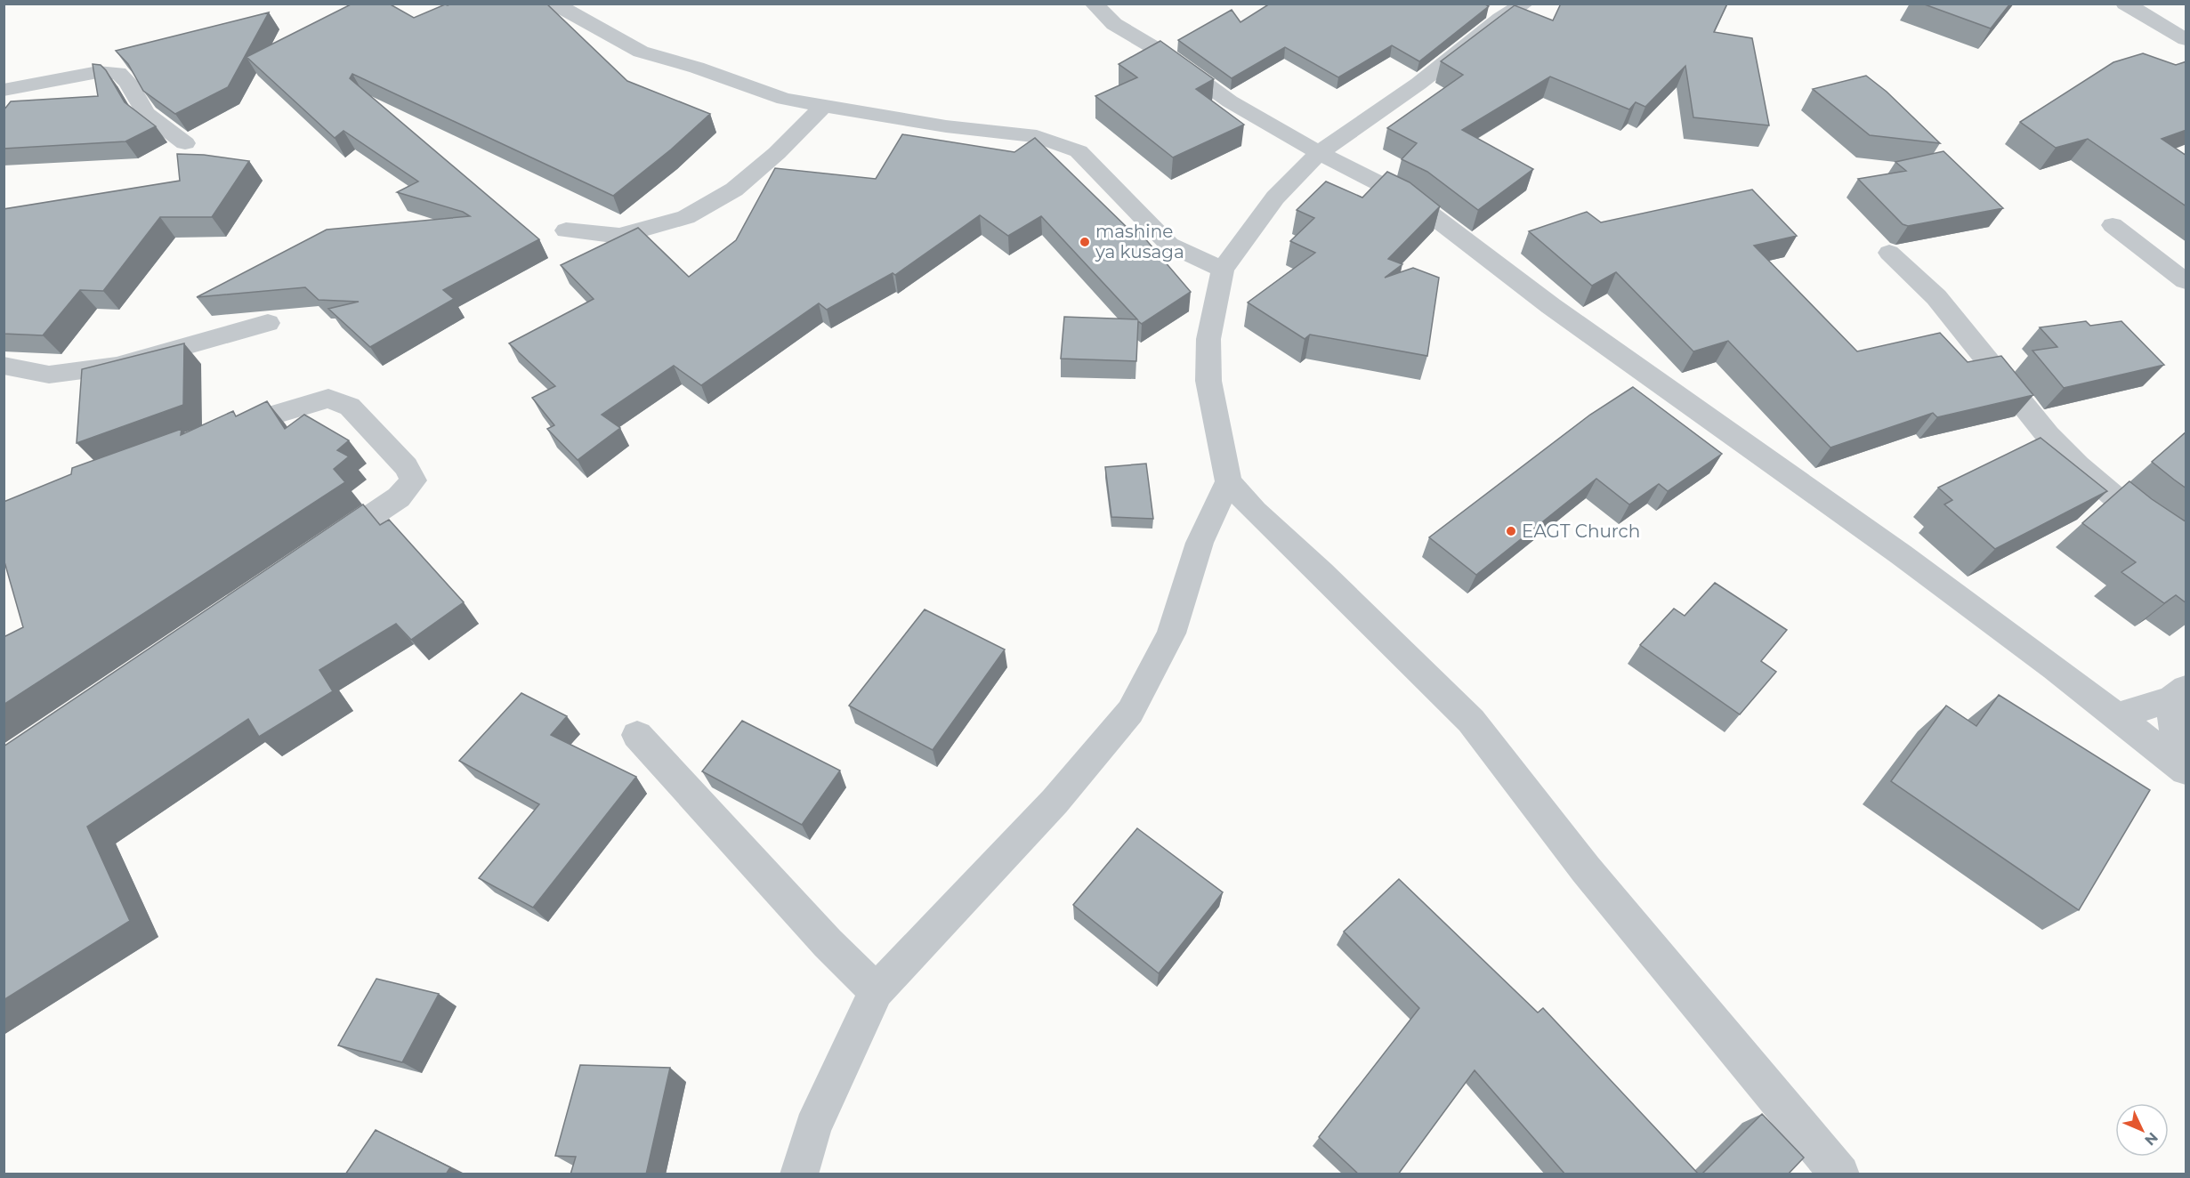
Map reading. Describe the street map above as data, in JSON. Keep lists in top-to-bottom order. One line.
{"places":["mashine ya kusaga","EAGT Church"],"north":"bottom right"}
